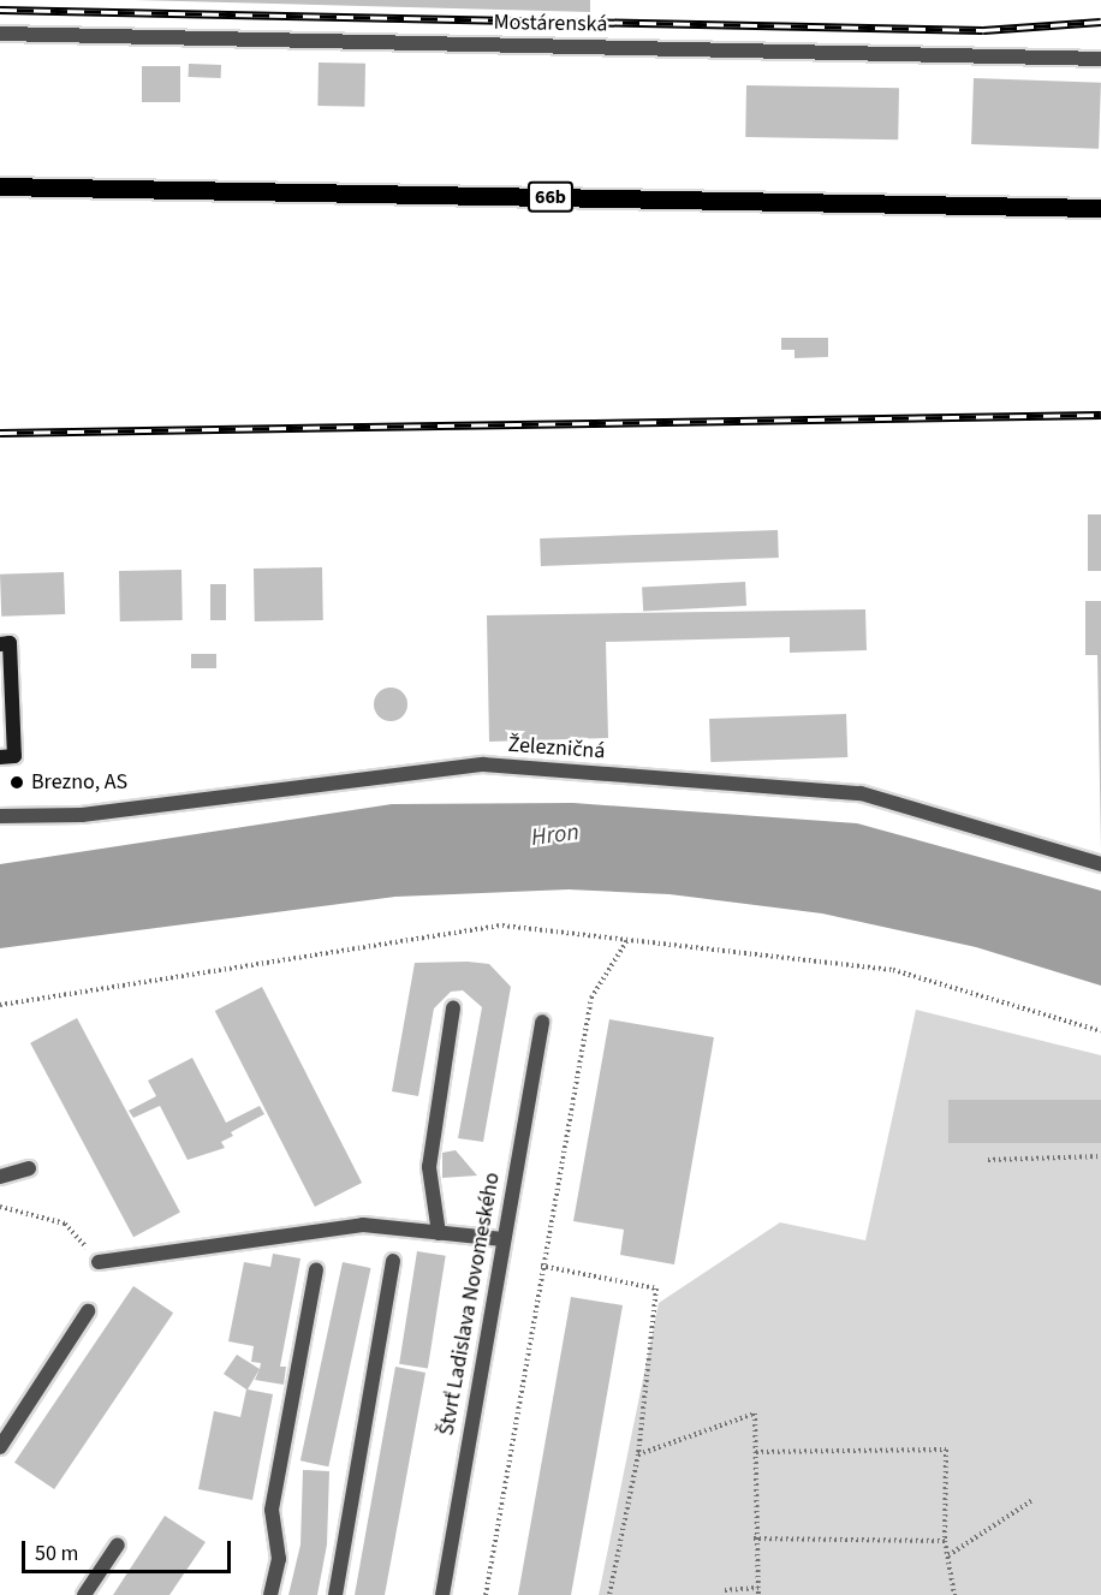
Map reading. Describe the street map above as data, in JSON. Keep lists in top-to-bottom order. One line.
{"streets":{"main road":["66b"],"street":["Mostárenská","Železničná","Štvrť Ladislava Novomeského"]},"water":["Hron"],"places":["Brezno, AS"],"scale_bar":"50 m"}
